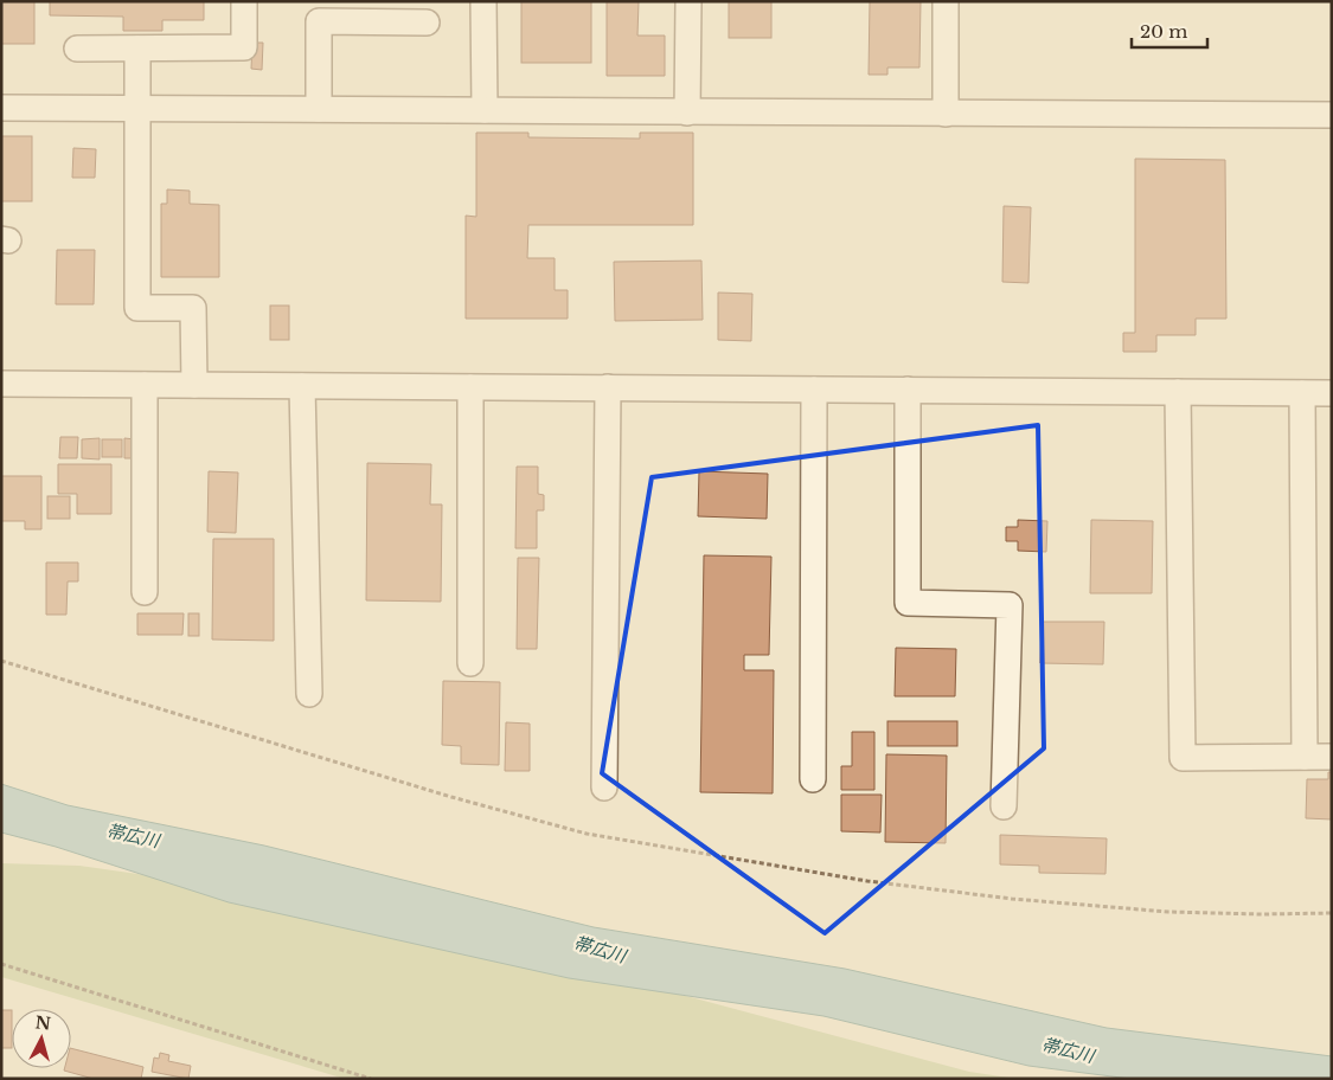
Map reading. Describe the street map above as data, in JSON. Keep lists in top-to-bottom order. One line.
{"water":["帯広川"],"scale_bar":"20 m","north":"top"}
